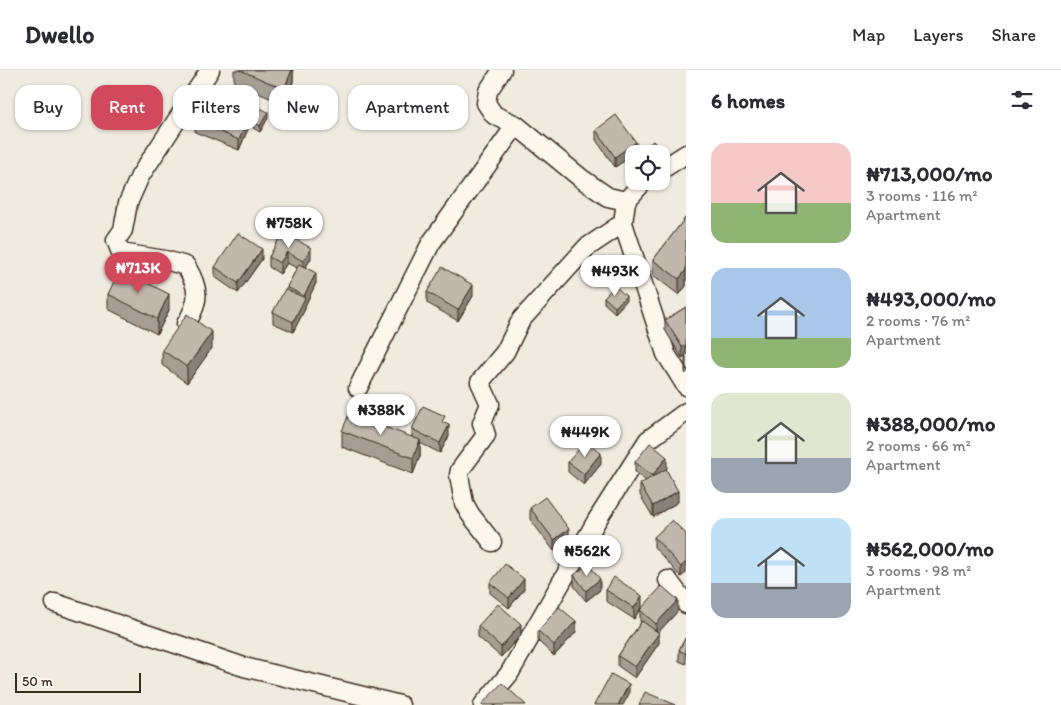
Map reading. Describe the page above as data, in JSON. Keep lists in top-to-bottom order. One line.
{"scale_bar":"50 m","page":{"header":"Dwello","nav":["Map","Layers","Share"],"heading":"6 homes","chip":["Buy","Rent","Filters","New","Apartment"],"list":[{"name":"₦713,000/mo","note":"3 rooms · 116 m² · Apartment"},{"name":"₦493,000/mo","note":"2 rooms · 76 m² · Apartment"},{"name":"₦388,000/mo","note":"2 rooms · 66 m² · Apartment"},{"name":"₦562,000/mo","note":"3 rooms · 98 m² · Apartment"}],"price":["₦758K","₦713K","₦493K","₦388K","₦449K","₦562K"],"scale":"50 m"}}
